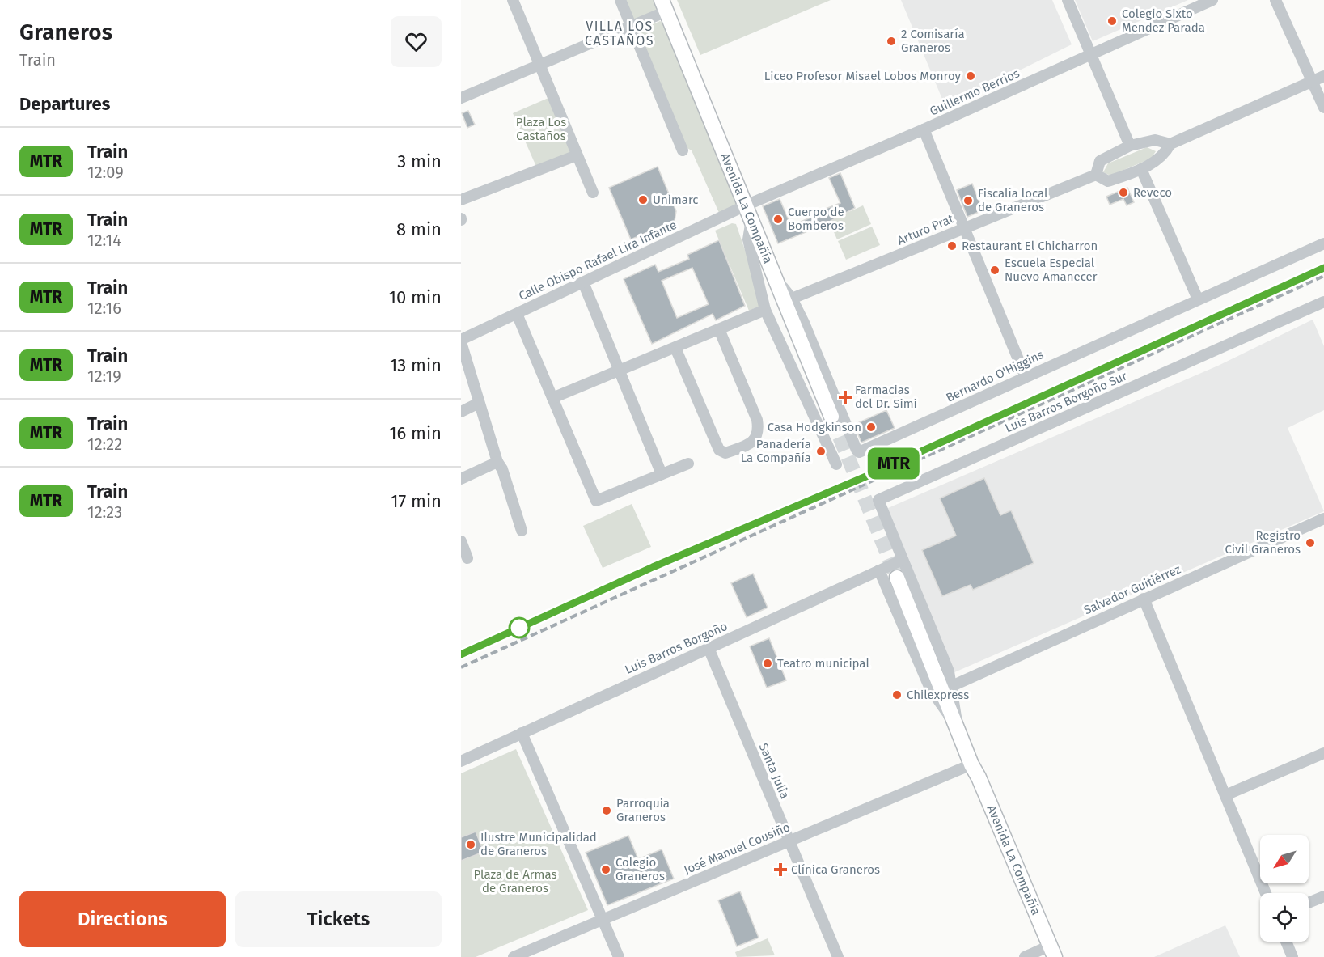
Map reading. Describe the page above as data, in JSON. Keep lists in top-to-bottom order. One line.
{"streets":{"main road":["Avenida La Compañía"],"street":["Guillermo Berrios","Arturo Prat","Calle Obispo Rafael Lira Infante","Bernardo O'Higgins","Luis Barros Borgoño Sur","Salvador Guitiérrez","Luis Barros Borgoño","Santa Julia","José Manuel Cousiño"]},"crossings":[["Guillermo Berrios","Avenida La Compañía"],["Guillermo Berrios","Calle Obispo Rafael Lira Infante"],["Avenida La Compañía","Calle Obispo Rafael Lira Infante"],["Avenida La Compañía","Bernardo O'Higgins"],["Avenida La Compañía","José Manuel Cousiño"],["Arturo Prat","Bernardo O'Higgins"],["Luis Barros Borgoño Sur","Luis Barros Borgoño"],["Luis Barros Borgoño","Santa Julia"],["Santa Julia","José Manuel Cousiño"]],"districts":["VILLA LOS CASTAÑOS"],"parks":["Plaza Los Castaños","Plaza de Armas de Graneros"],"places":{"other":["Colegio Sixto Mendez Parada","2 Comisaría Graneros","Liceo Profesor Misael Lobos Monroy","Reveco","Unimarc","Fiscalía local de Graneros","Cuerpo de Bomberos","Restaurant El Chicharron","Escuela Especial Nuevo Amanecer","Casa Hodgkinson","Panadería La Compañía","Registro Civil Graneros","Teatro municipal","Chilexpress","Parroquia Graneros","Ilustre Municipalidad de Graneros","Colegio Graneros"],"health":["Farmacias del Dr. Simi","Clínica Graneros"]},"north":"bottom left","page":{"heading":[["Graneros","Train"],"Departures"],"on_map":"MTR","list":[{"mark":"MTR","name":"Train","note":"12:09","value":"3 min"},{"mark":"MTR","name":"Train","note":"12:14","value":"8 min"},{"mark":"MTR","name":"Train","note":"12:16","value":"10 min"},{"mark":"MTR","name":"Train","note":"12:19","value":"13 min"},{"mark":"MTR","name":"Train","note":"12:22","value":"16 min"},{"mark":"MTR","name":"Train","note":"12:23","value":"17 min"}],"buttons":["Directions","Tickets"]}}
